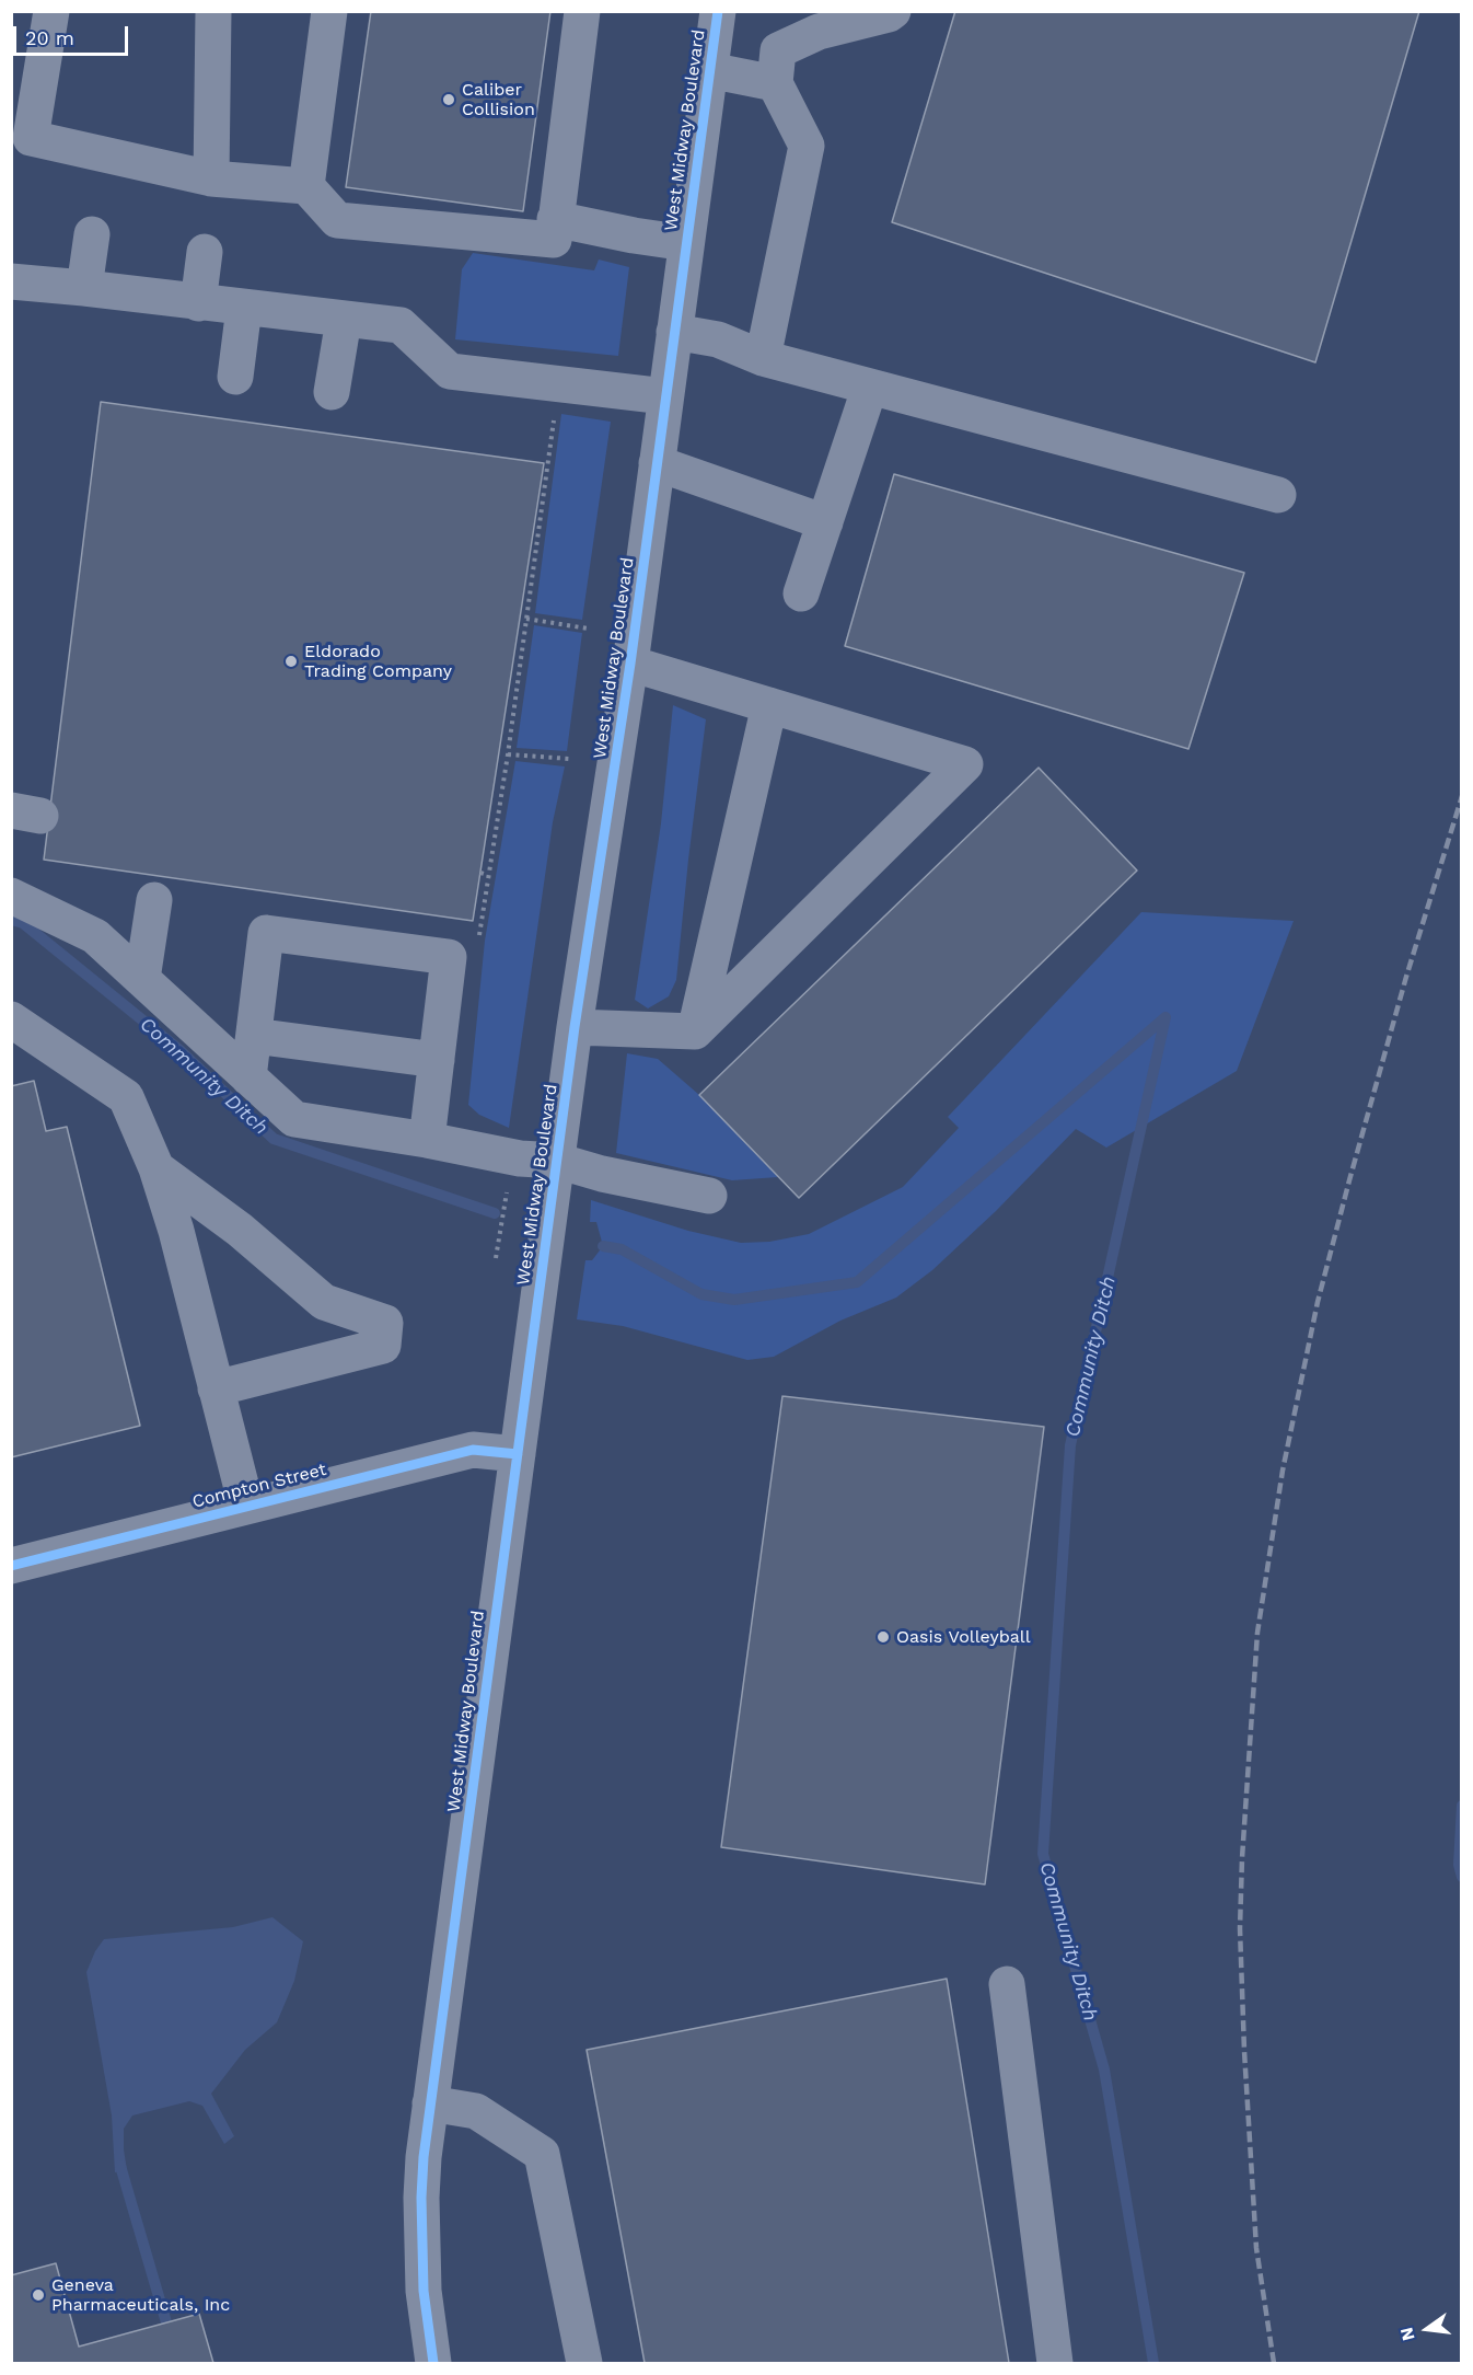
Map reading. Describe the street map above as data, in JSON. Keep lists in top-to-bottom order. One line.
{"streets":{"street":["West Midway Boulevard","Compton Street"]},"crossings":[["West Midway Boulevard","Compton Street"]],"water":["Community Ditch"],"places":["Caliber Collision","Eldorado Trading Company","Oasis Volleyball","Geneva Pharmaceuticals, Inc"],"scale_bar":"20 m","north":"left"}
